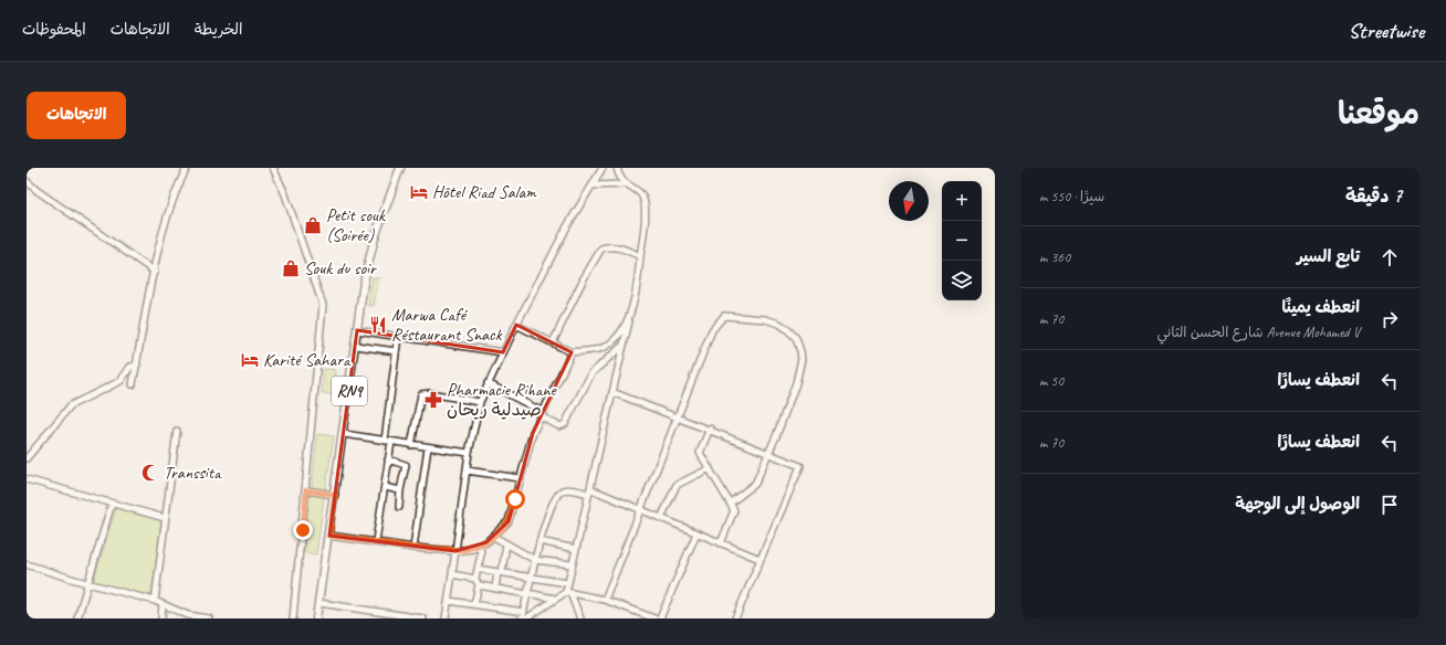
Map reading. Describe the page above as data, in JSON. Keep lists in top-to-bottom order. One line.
{"streets":{"main road":["RN9"]},"places":{"hotel":["Hôtel Riad Salam","Karité Sahara"],"shop":["Petit souk (Soirée)","Souk du soir"],"restaurant":["Marwa Café Réstaurant Snack"],"pharmacy":["Pharmacie Rihane صيدلية ريحان"],"mosque":["Transsita"]},"north":"bottom","page":{"header":"Streetwise","nav":["الخريطة","الاتجاهات","المحفوظات"],"title":"موقعنا","buttons":"الاتجاهات","heading":["7 دقيقة","سيرًا · 550 m"],"map_buttons":["+","−"],"list":[["تابع السير","360 m"],["انعطف يمينًا","Avenue Mohamed V شارع الحسن الثاني","70 m"],["انعطف يسارًا","50 m"],["انعطف يسارًا","70 m"],"الوصول إلى الوجهة"]}}
